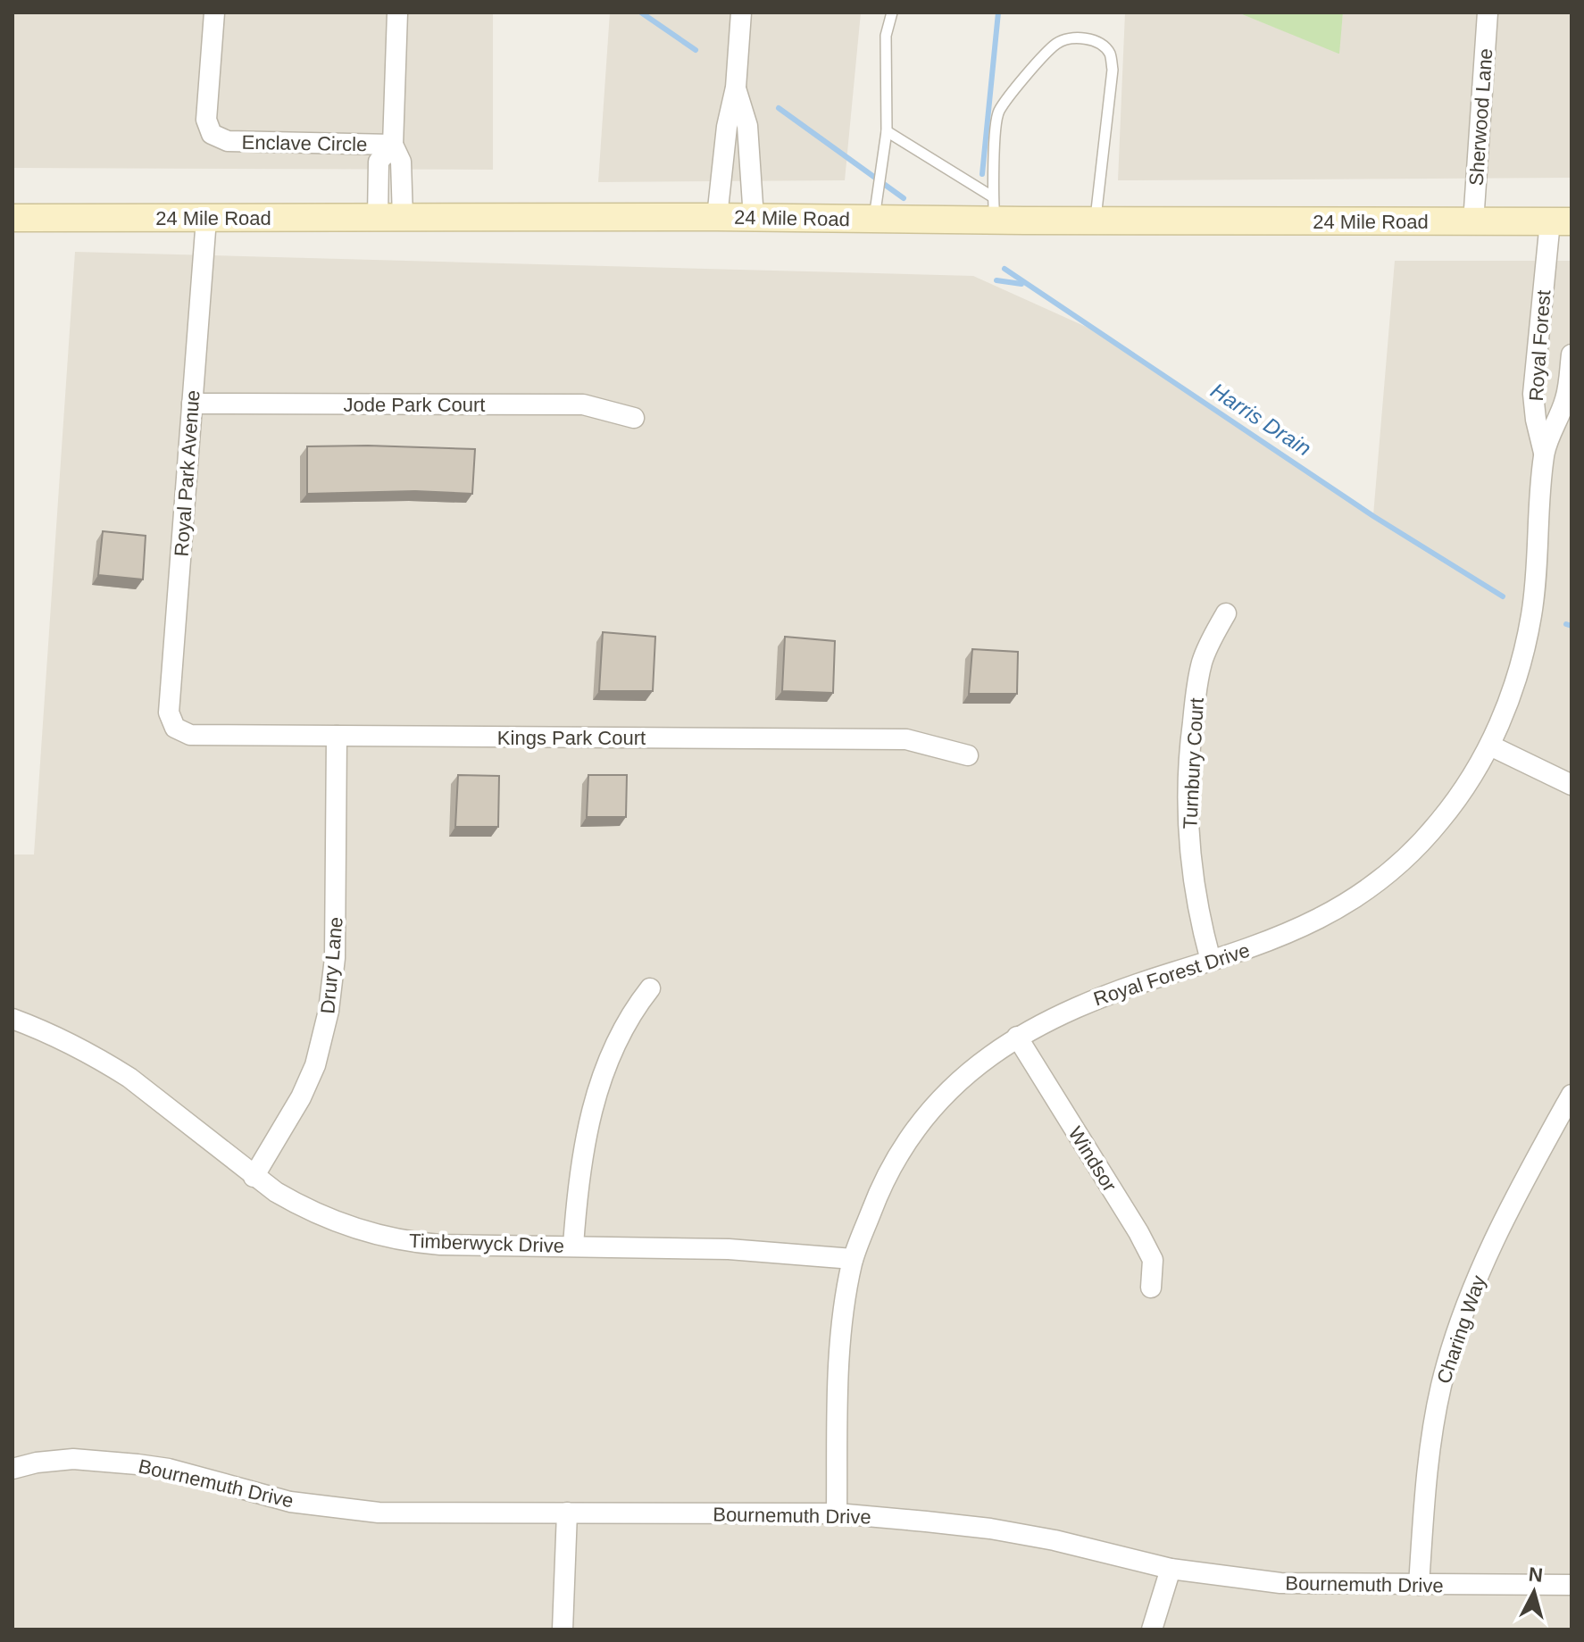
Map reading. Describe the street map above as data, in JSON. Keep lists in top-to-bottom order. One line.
{"streets":{"street":["Sherwood Lane","Enclave Circle","24 Mile Road","Royal Forest","Jode Park Court","Royal Park Avenue","Kings Park Court","Turnbury Court","Drury Lane","Royal Forest Drive","Windsor","Timberwyck Drive","Charing Way","Bournemuth Drive"]},"crossings":[["Sherwood Lane","24 Mile Road"],["Enclave Circle","24 Mile Road"],["24 Mile Road","Royal Forest"],["24 Mile Road","Royal Park Avenue"],["Royal Forest","Royal Forest Drive"],["Jode Park Court","Royal Park Avenue"],["Royal Park Avenue","Kings Park Court"],["Kings Park Court","Drury Lane"],["Turnbury Court","Royal Forest Drive"],["Drury Lane","Timberwyck Drive"],["Royal Forest Drive","Windsor"],["Royal Forest Drive","Timberwyck Drive"],["Royal Forest Drive","Bournemuth Drive"],["Charing Way","Bournemuth Drive"]],"water":["Harris Drain"],"north":"top"}
